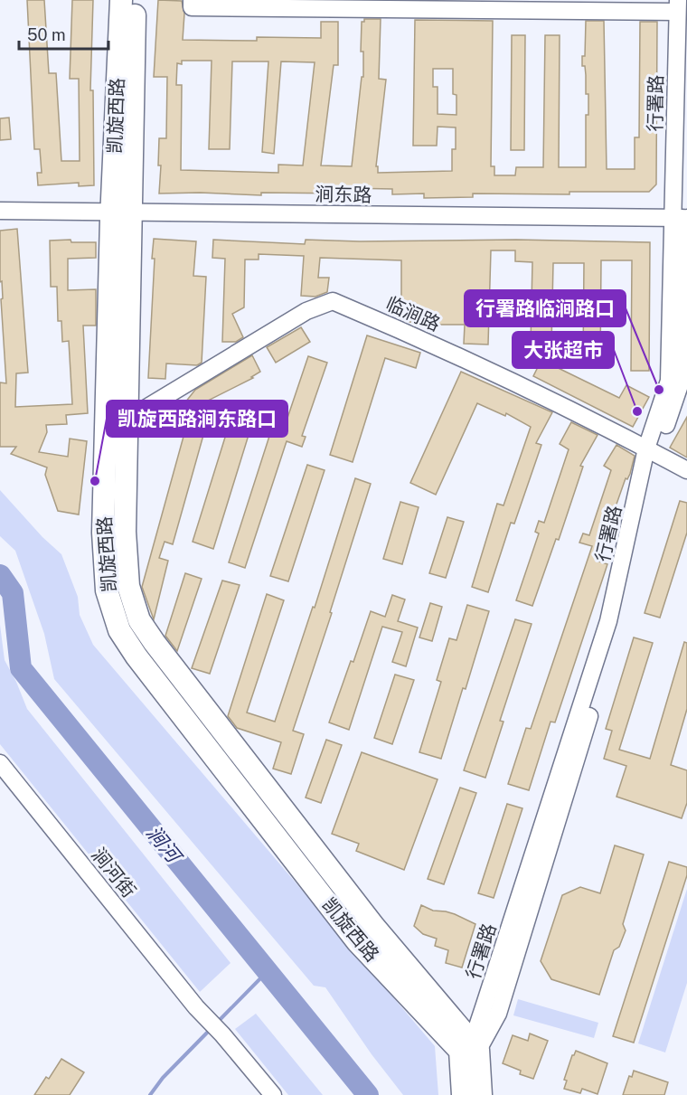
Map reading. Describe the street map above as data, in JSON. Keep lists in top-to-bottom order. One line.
{"streets":{"main road":["凯旋西路"],"street":["行署路","涧东路","临涧路","涧河街"]},"crossings":[["行署路","凯旋西路"],["行署路","涧东路"],["行署路","临涧路"],["凯旋西路","涧东路"],["凯旋西路","临涧路"]],"water":["涧河"],"places":["行署路临涧路口","大张超市","凯旋西路涧东路口"],"scale_bar":"50 m"}
